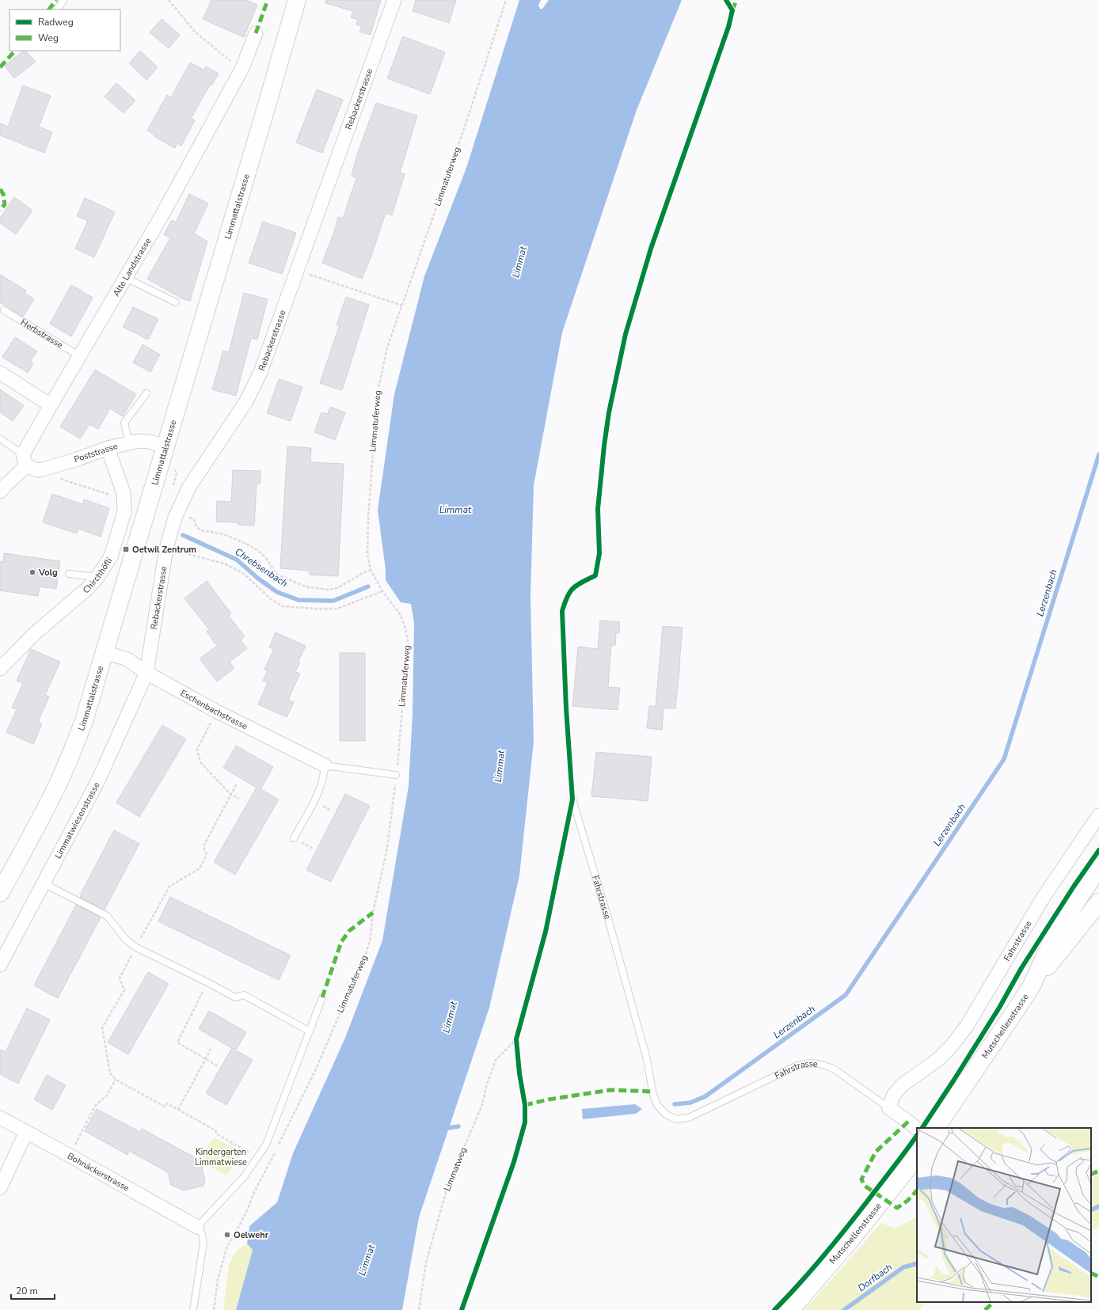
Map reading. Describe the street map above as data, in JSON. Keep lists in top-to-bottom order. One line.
{"streets":{"main road":["Limmattalstrasse","Mutschellenstrasse"],"street":["Rebackerstrasse","Alte Landstrasse","Poststrasse","Chirchhöfli","Eschenbachstrasse","Limmatwiesenstrasse","Fahrstrasse","Bohnäckerstrasse"],"lane":["Herbstrasse"],"path":["Limmatuferweg","Limmatweg"]},"crossings":[["Rebackerstrasse","Eschenbachstrasse"],["Rebackerstrasse","Limmatwiesenstrasse"],["Limmattalstrasse","Poststrasse"],["Limmattalstrasse","Eschenbachstrasse"],["Alte Landstrasse","Herbstrasse"],["Alte Landstrasse","Poststrasse"],["Poststrasse","Chirchhöfli"],["Eschenbachstrasse","Limmatwiesenstrasse"]],"water":["Limmat","Chrebsenbach","Lerzenbach","Dorfbach"],"parks":["Kindergarten Limmatwiese"],"places":{"transit":["Oetwil Zentrum"],"other":["Volg","Oelwehr"]},"legend":["Radweg","Weg"],"scale_bar":"20 m"}
